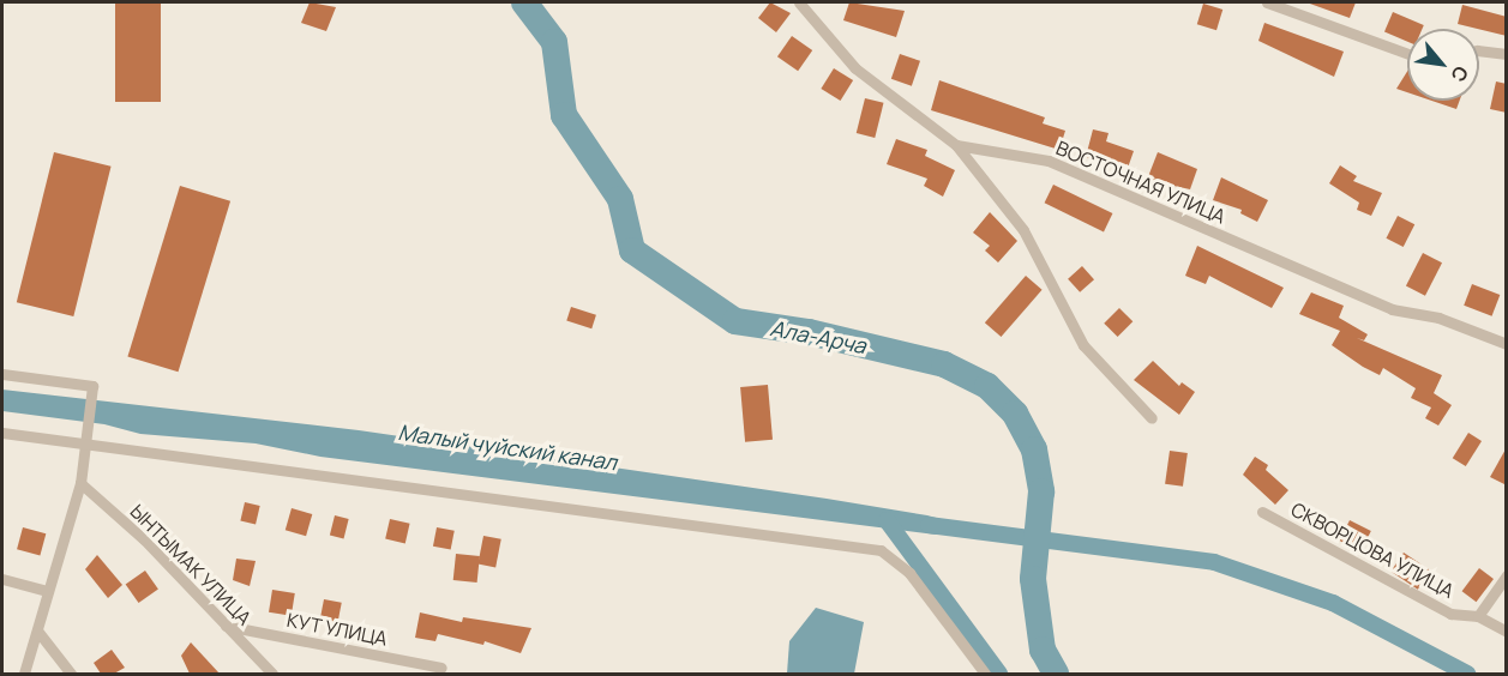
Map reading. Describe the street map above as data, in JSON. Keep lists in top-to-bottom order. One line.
{"streets":{"street":["ВОСТОЧНАЯ УЛИЦА","СКВОРЦОВА УЛИЦА","ЫНТЫМАК УЛИЦА","КУТ УЛИЦА"]},"crossings":[["ЫНТЫМАК УЛИЦА","КУТ УЛИЦА"]],"water":["Ала-Арча","Малый чуйский канал"],"north":"bottom right"}
